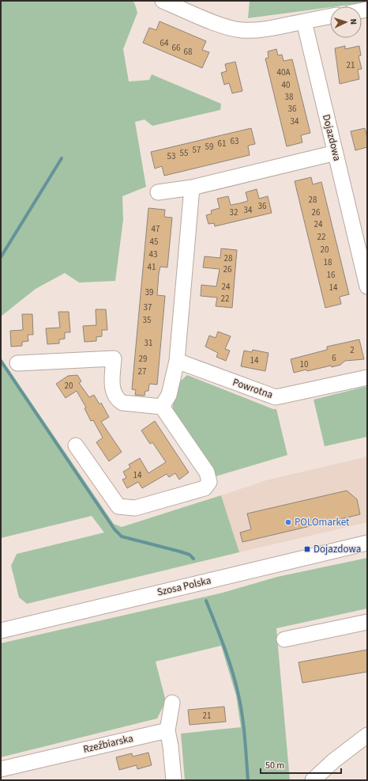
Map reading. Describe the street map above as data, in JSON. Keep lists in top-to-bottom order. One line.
{"streets":{"street":["Dojazdowa","Powrotna","Szosa Polska","Rzeźbiarska"]},"places":{"other":["POLOmarket"],"transit":["Dojazdowa"]},"house_numbers":["64","66","68","21","40A","40","38","36","34","63","61","59","57","55","53","28","36","34","32","26","24","47","22","45","20","43","28","18","41","26","16","24","14","39","22","37","35","31","2","6","29","14","10","27","20","14","21"],"scale_bar":"50 m","north":"right"}
